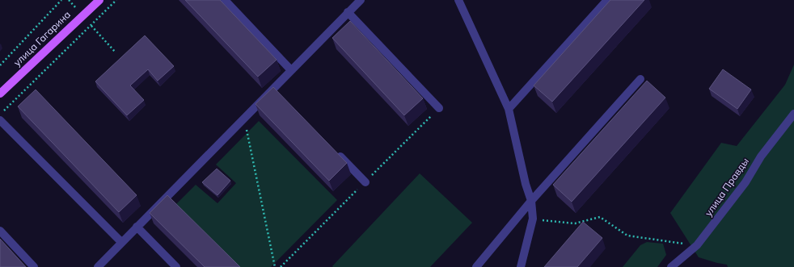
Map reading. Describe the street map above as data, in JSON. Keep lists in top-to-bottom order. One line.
{"streets":{"main road":["улица Гагарина"],"lane":["улица Правды"]}}
